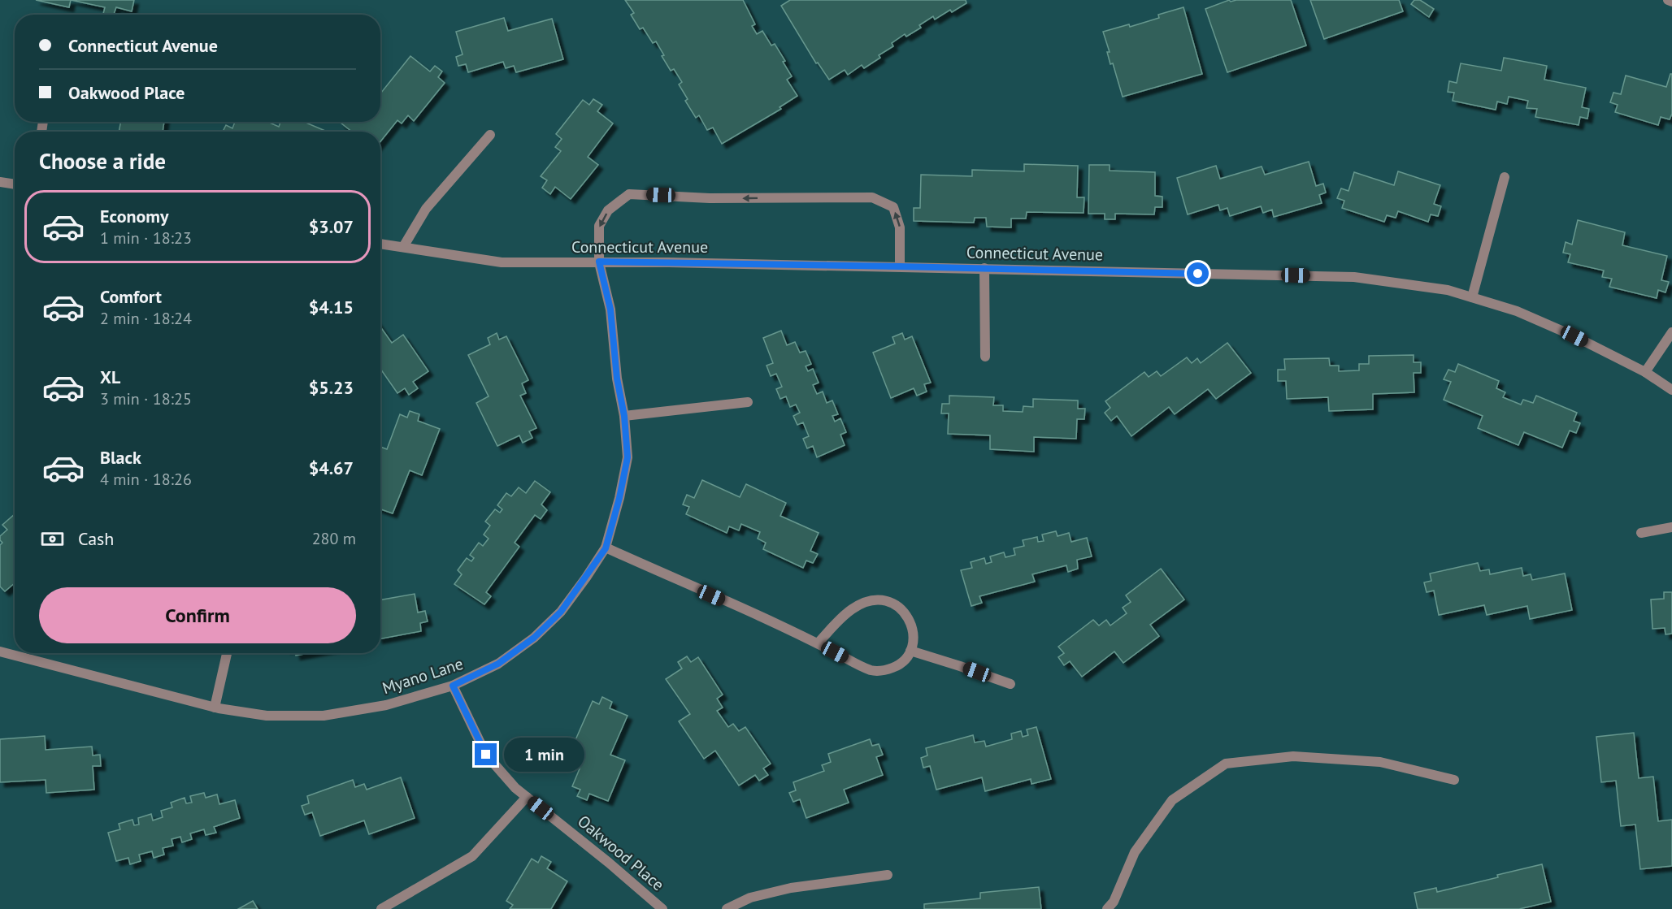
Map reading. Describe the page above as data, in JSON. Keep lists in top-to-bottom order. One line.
{"streets":{"street":["Connecticut Avenue","Myano Lane","Oakwood Place"]},"crossings":[["Connecticut Avenue","Myano Lane"],["Myano Lane","Oakwood Place"]],"page":{"banner":["Connecticut Avenue","Oakwood Place"],"heading":"Choose a ride","list":[{"name":"Economy","note":"1 min · 18:23","value":"$3.07"},{"name":"Comfort","note":"2 min · 18:24","value":"$4.15"},{"name":"XL","note":"3 min · 18:25","value":"$5.23"},{"name":"Black","note":"4 min · 18:26","value":"$4.67"}],"pay":["Cash","280 m"],"buttons":"Confirm","bubble":"1 min"}}
